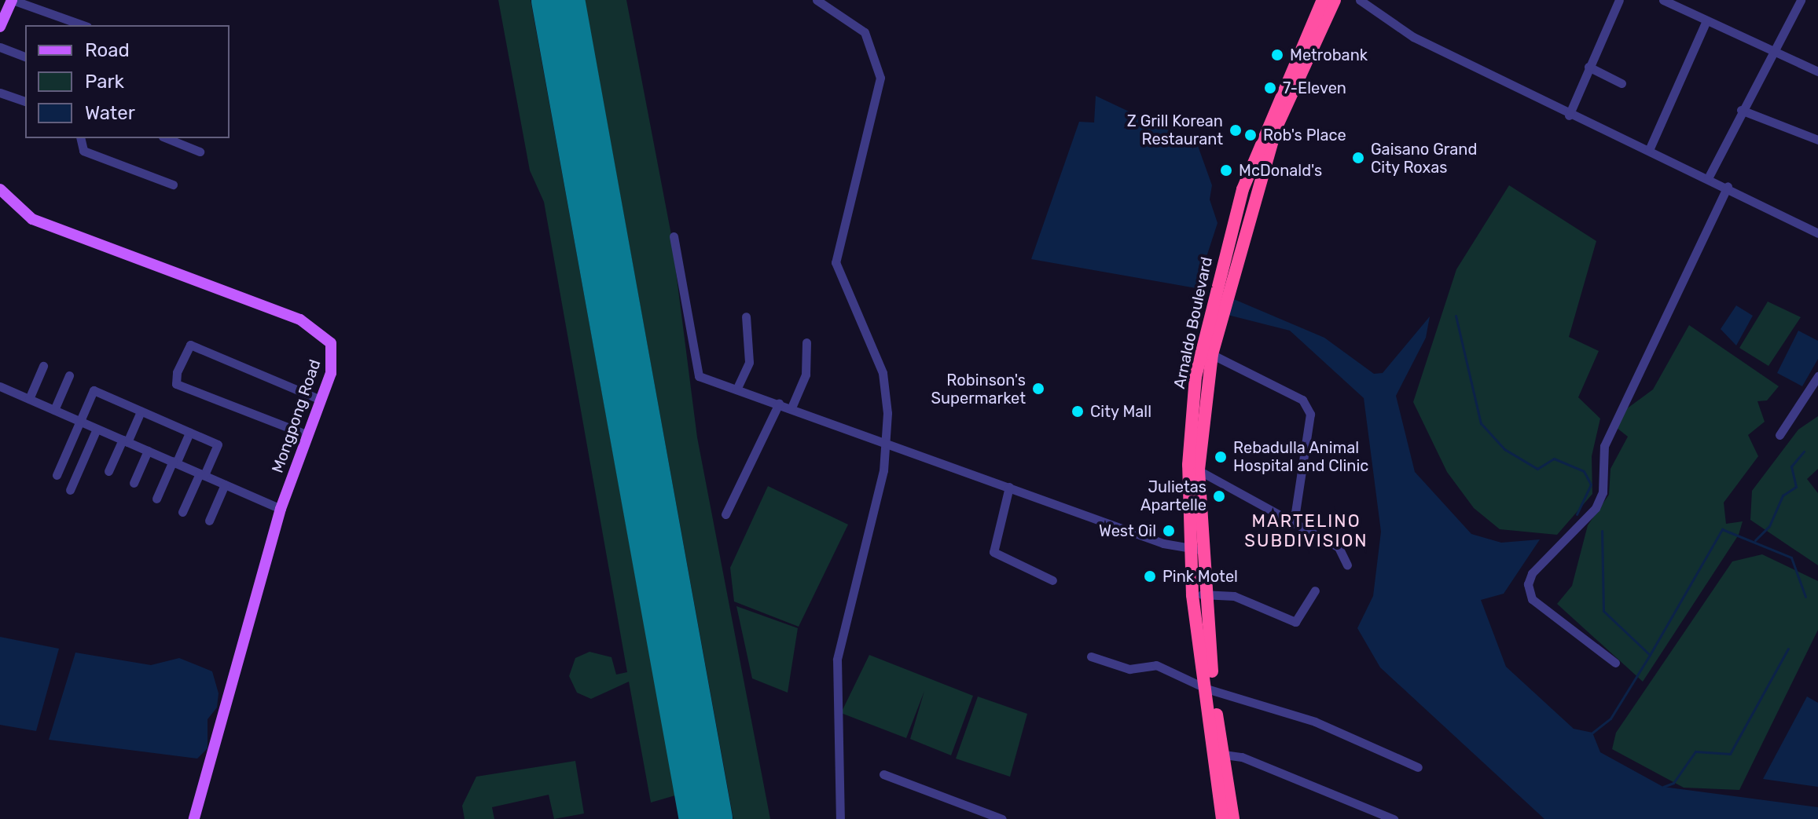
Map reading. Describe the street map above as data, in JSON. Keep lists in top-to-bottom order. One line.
{"streets":{"highway":["Arnaldo Boulevard"],"main road":["Mongpong Road"]},"districts":["MARTELINO SUBDIVISION"],"places":["Metrobank","7-Eleven","Z Grill Korean Restaurant","Rob's Place","Gaisano Grand City Roxas","McDonald's","Robinson's Supermarket","City Mall","Rebadulla Animal Hospital and Clinic","Julietas Apartelle","West Oil","Pink Motel"],"legend":["Road","Park","Water"]}
